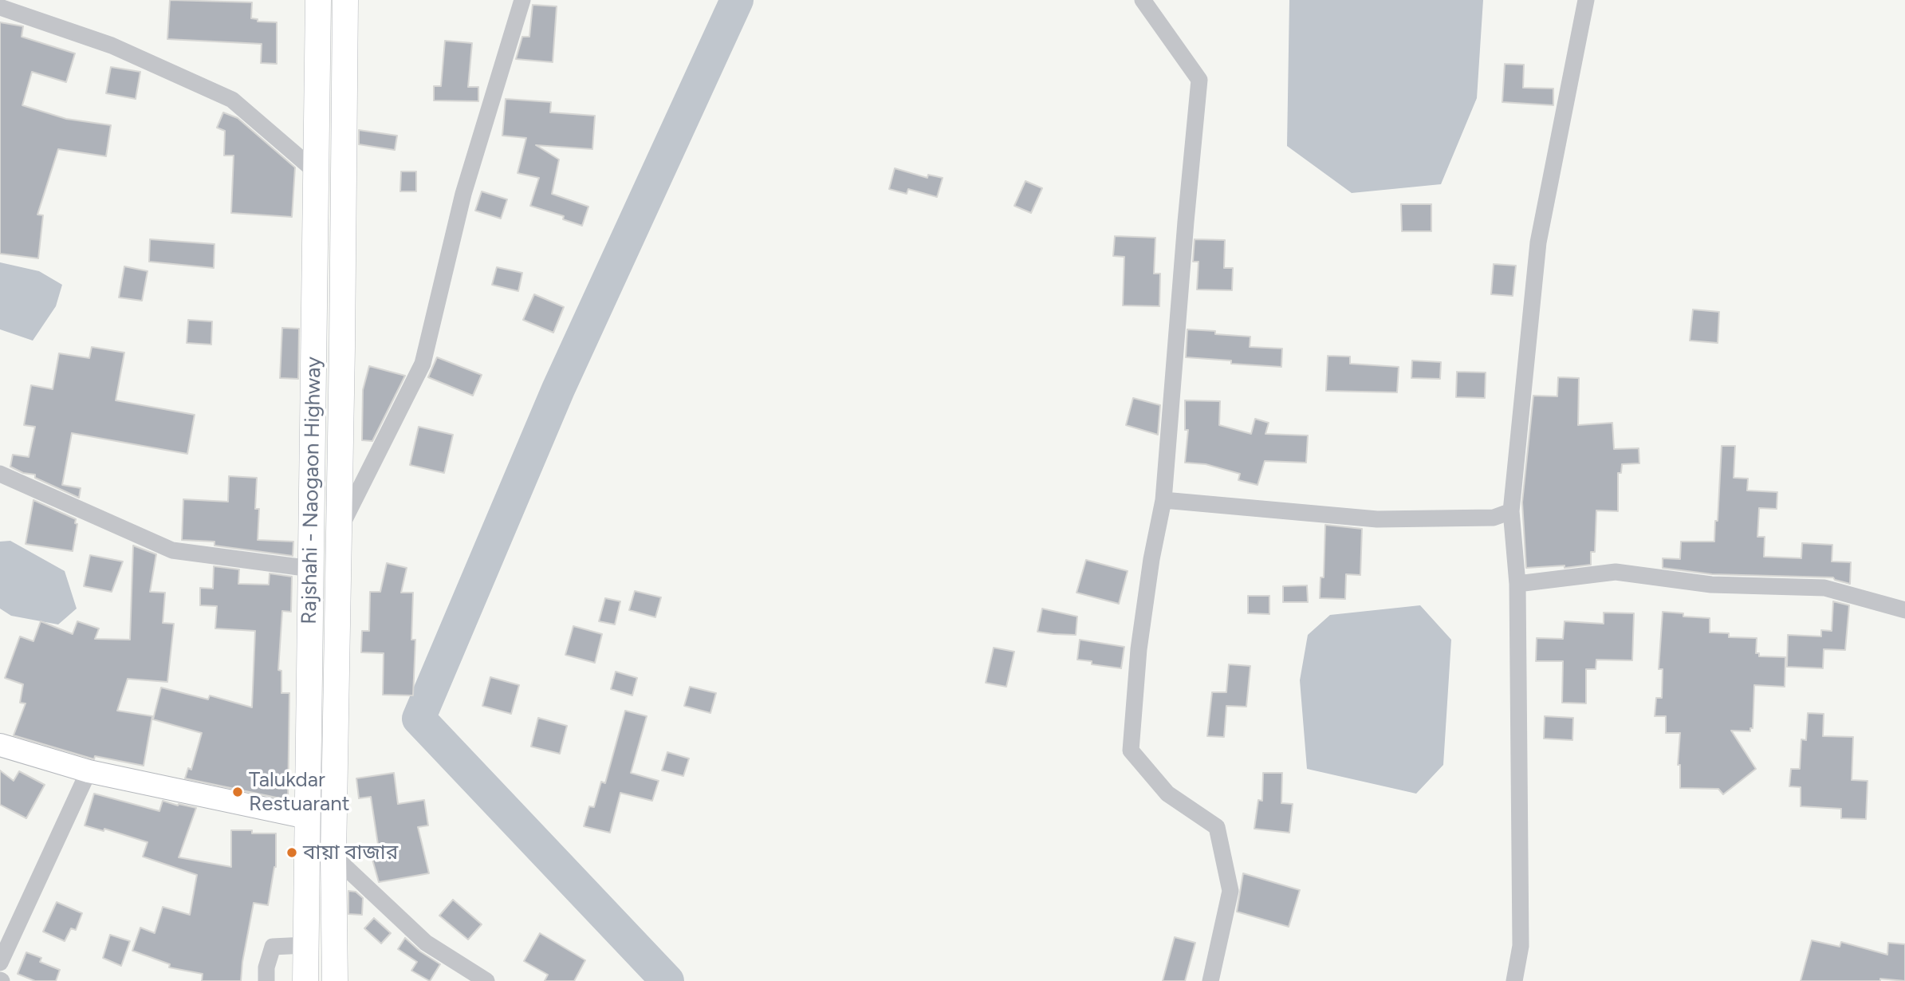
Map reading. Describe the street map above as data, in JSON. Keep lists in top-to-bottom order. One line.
{"streets":{"main road":["Rajshahi - Naogaon Highway"]},"places":["Talukdar Restuarant","বায়া বাজার"]}
